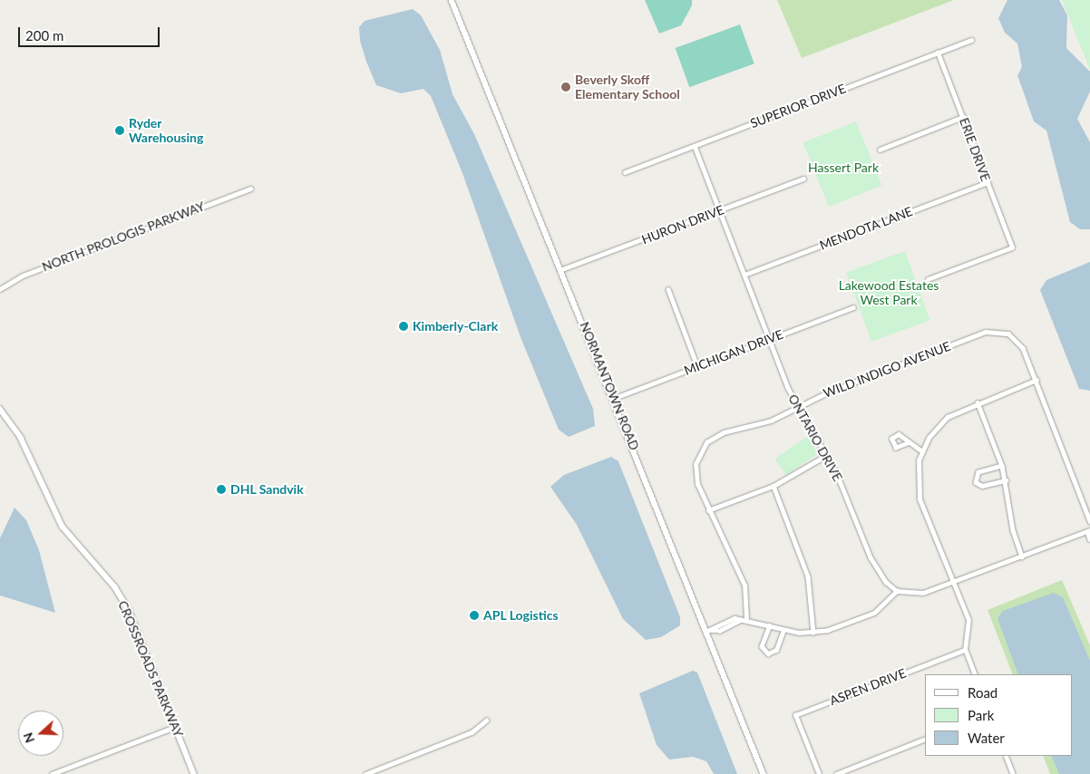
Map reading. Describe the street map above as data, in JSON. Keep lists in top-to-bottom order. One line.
{"streets":{"street":["SUPERIOR DRIVE","ERIE DRIVE","HURON DRIVE","MENDOTA LANE","NORTH PROLOGIS PARKWAY","MICHIGAN DRIVE","WILD INDIGO AVENUE","NORMANTOWN ROAD","ONTARIO DRIVE","CROSSROADS PARKWAY","ASPEN DRIVE"]},"crossings":[["SUPERIOR DRIVE","ERIE DRIVE"],["SUPERIOR DRIVE","ONTARIO DRIVE"],["ERIE DRIVE","MENDOTA LANE"],["HURON DRIVE","NORMANTOWN ROAD"],["HURON DRIVE","ONTARIO DRIVE"],["MENDOTA LANE","ONTARIO DRIVE"],["MICHIGAN DRIVE","NORMANTOWN ROAD"],["MICHIGAN DRIVE","ONTARIO DRIVE"],["WILD INDIGO AVENUE","ONTARIO DRIVE"]],"parks":["Hassert Park","Lakewood Estates West Park"],"places":["Beverly Skoff Elementary School","Ryder Warehousing","Kimberly-Clark","DHL Sandvik","APL Logistics"],"legend":["Road","Park","Water"],"scale_bar":"200 m","north":"left"}
